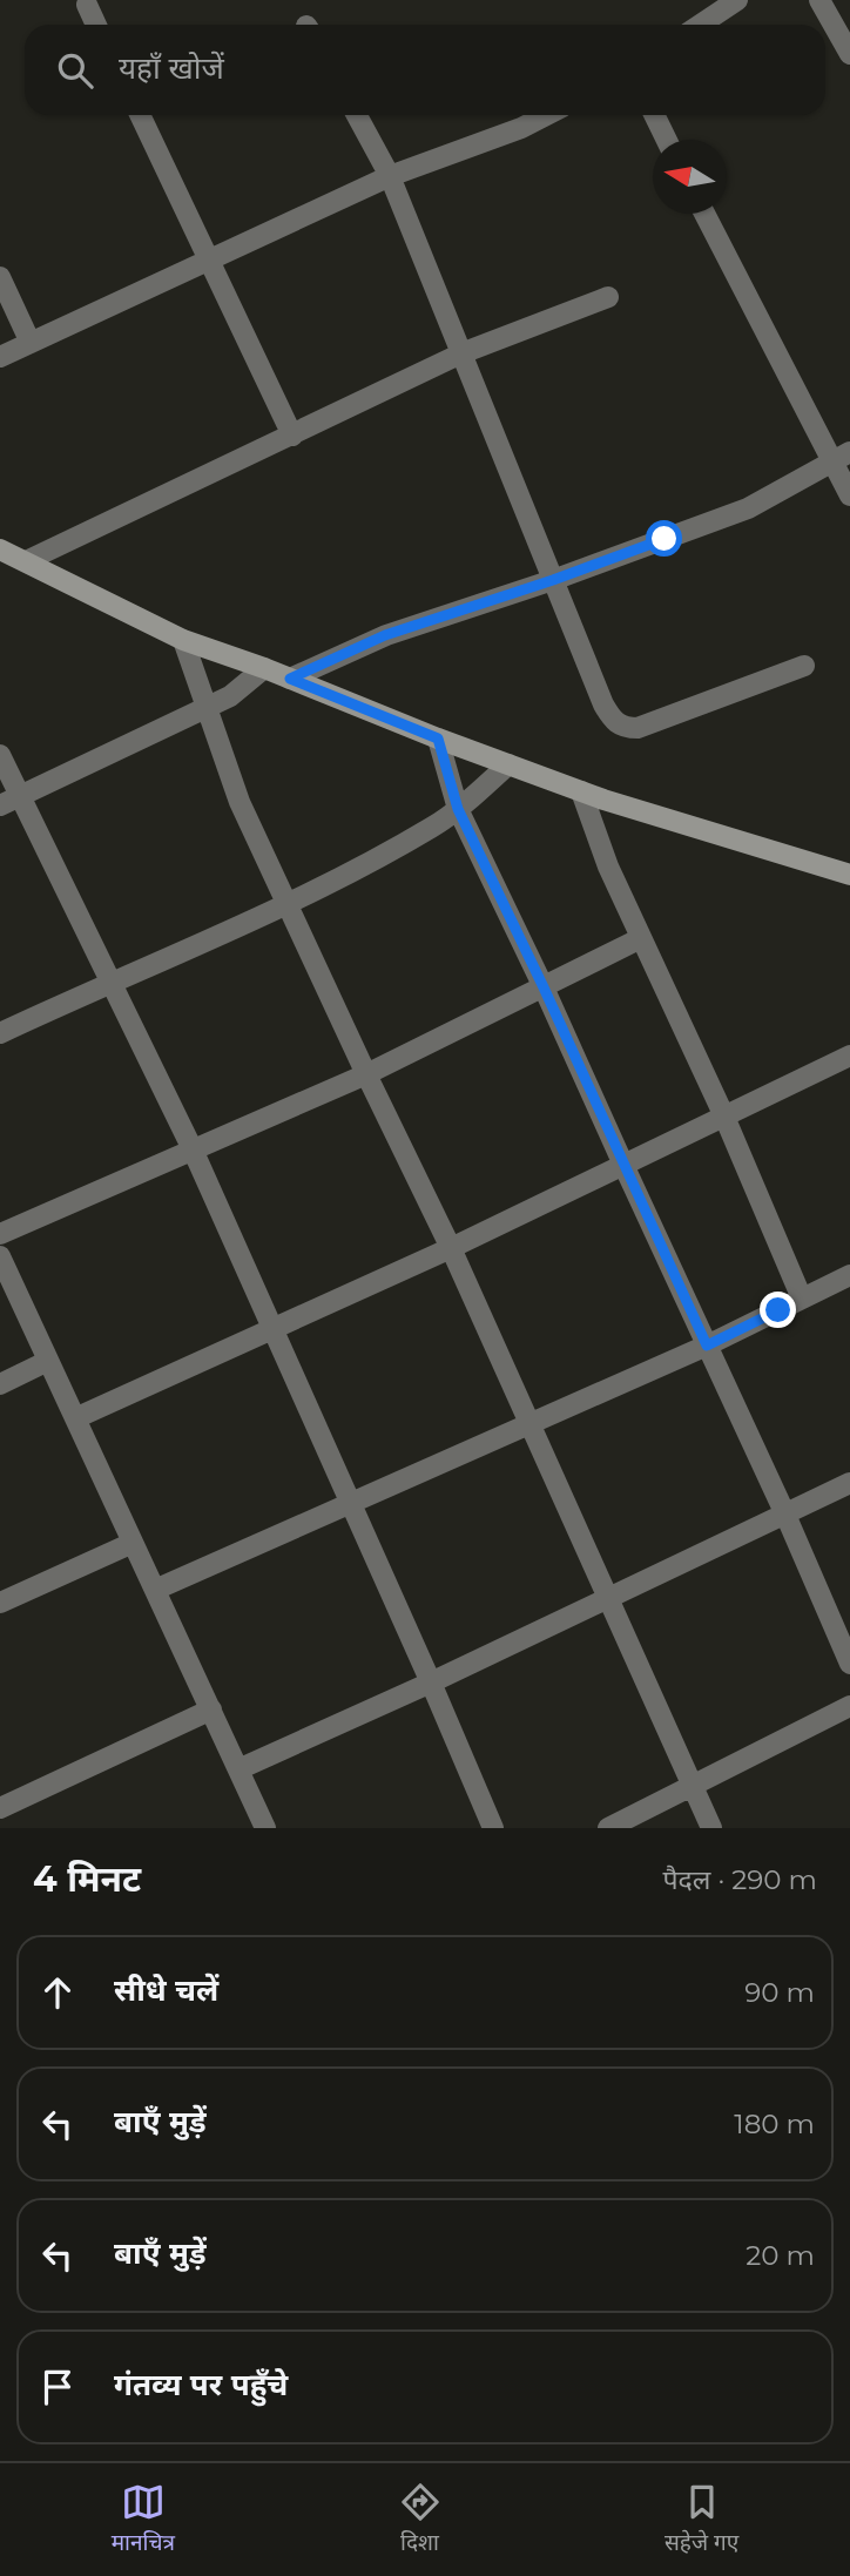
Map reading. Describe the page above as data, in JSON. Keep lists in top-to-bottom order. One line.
{"north":"left","page":{"search":"यहाँ खोजें","heading":["4 मिनट","पैदल · 290 m"],"list":[["सीधे चलें","90 m"],["बाएँ मुड़ें","180 m"],["बाएँ मुड़ें","20 m"],"गंतव्य पर पहुँचे"],"nav":["मानचित्र","दिशा","सहेजे गए"]}}
